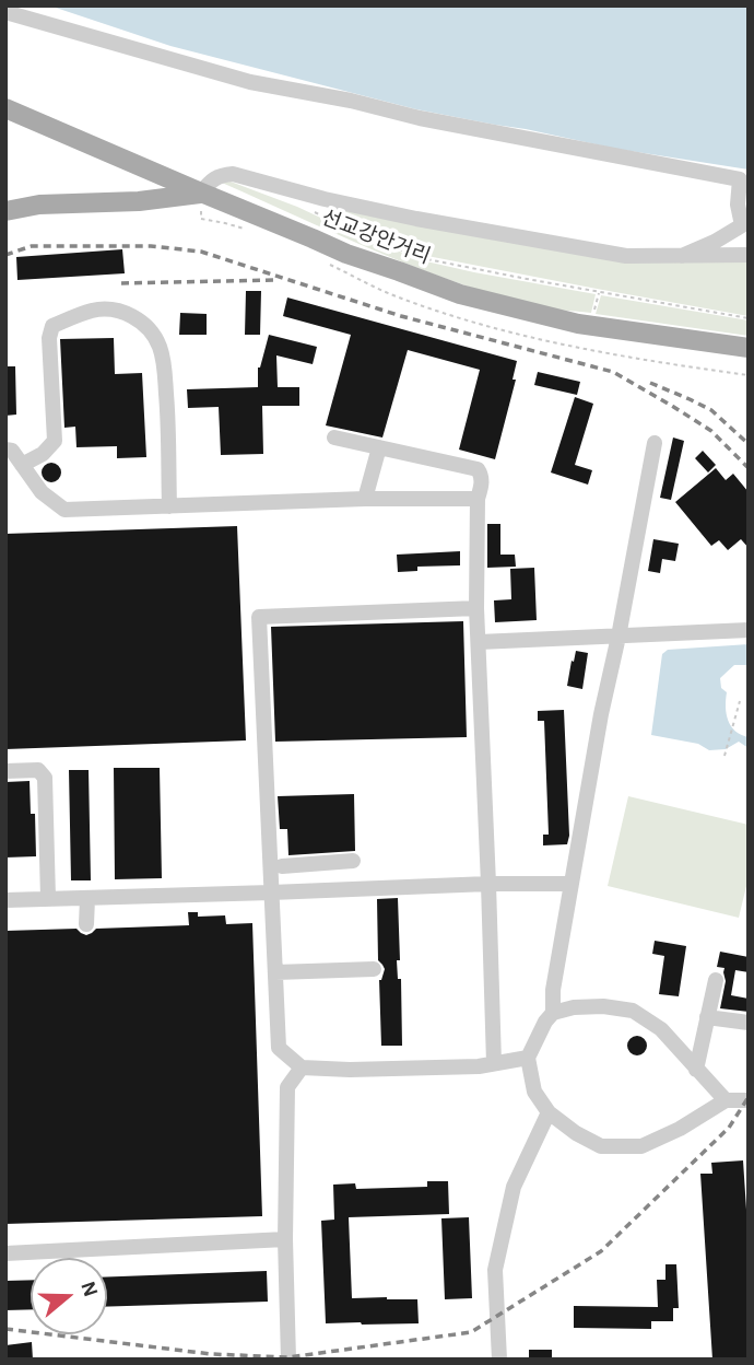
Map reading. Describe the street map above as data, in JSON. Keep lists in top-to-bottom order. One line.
{"streets":{"main road":["선교강안거리"]},"north":"right"}
